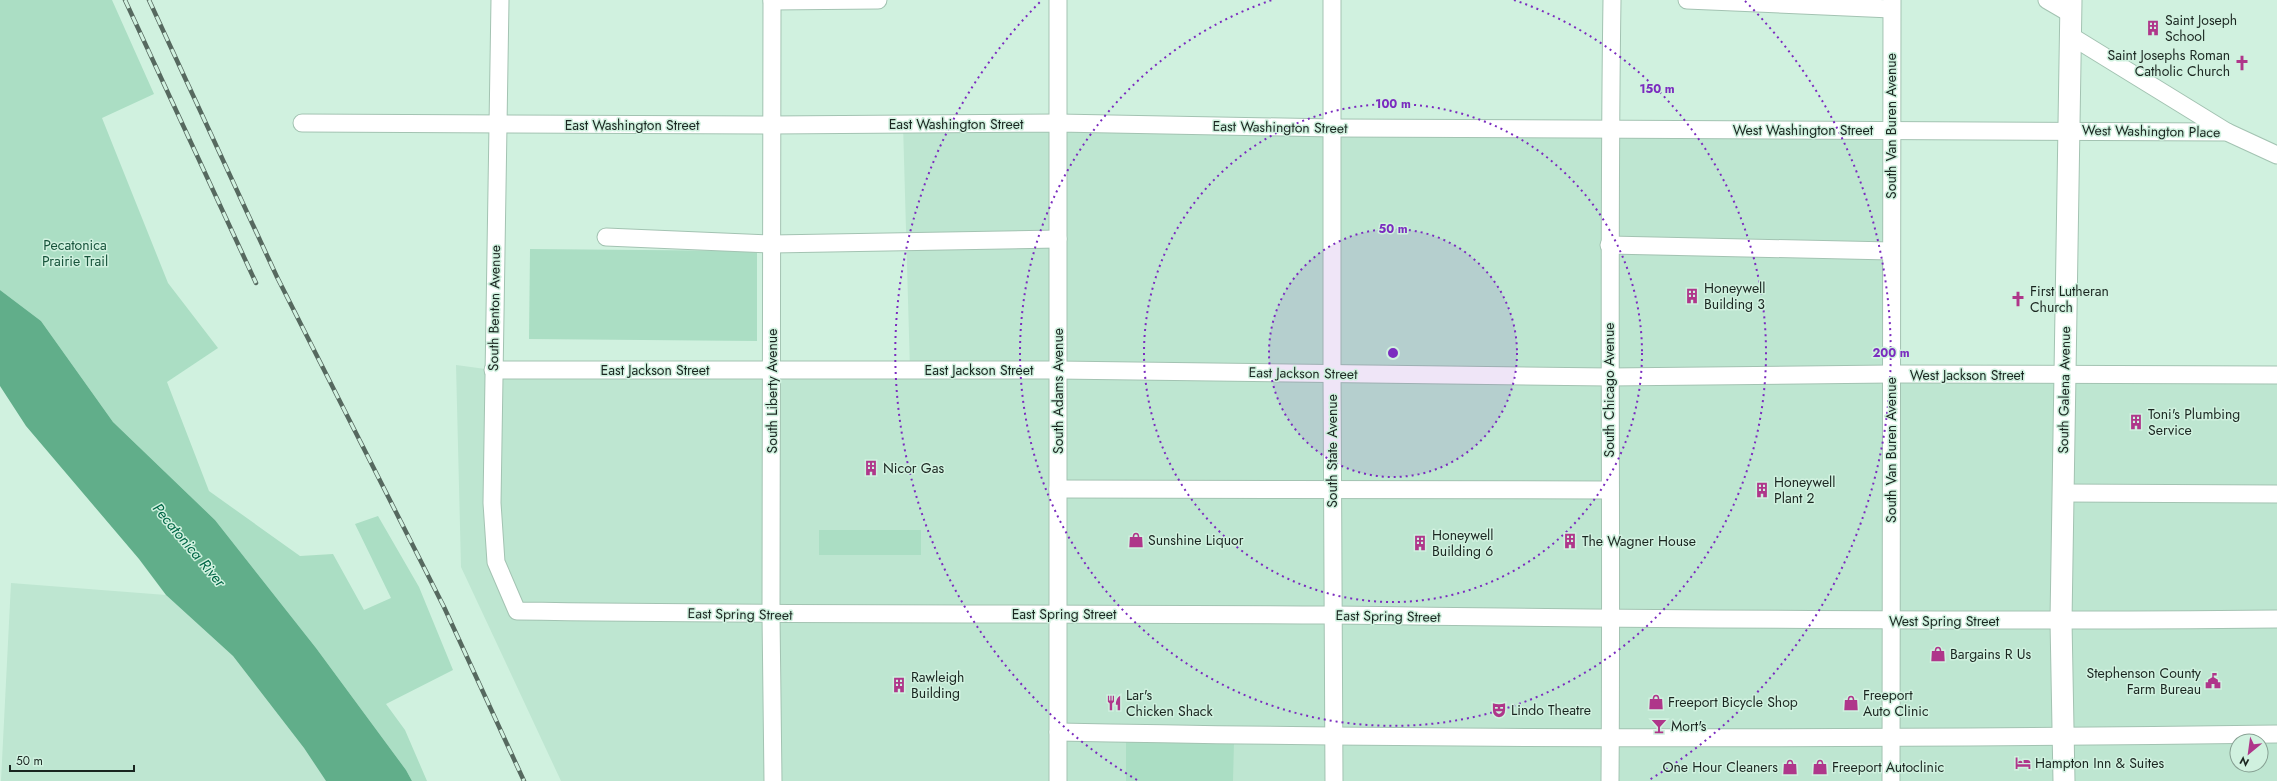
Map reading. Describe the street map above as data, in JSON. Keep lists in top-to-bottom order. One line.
{"streets":{"main road":["South Galena Avenue"],"street":["East Washington Street","South Van Buren Avenue","West Washington Street","West Washington Place","South Benton Avenue","East Jackson Street","West Jackson Street","South Chicago Avenue","South Liberty Avenue","South Adams Avenue","South State Avenue","East Spring Street","West Spring Street"]},"crossings":[["East Washington Street","West Washington Street"],["East Washington Street","South Benton Avenue"],["East Washington Street","South Chicago Avenue"],["East Washington Street","South Liberty Avenue"],["East Washington Street","South Adams Avenue"],["East Washington Street","South State Avenue"],["South Van Buren Avenue","West Washington Street"],["South Van Buren Avenue","West Jackson Street"],["South Van Buren Avenue","West Spring Street"],["West Washington Street","West Washington Place"],["West Washington Street","South Chicago Avenue"],["West Washington Street","South Galena Avenue"],["West Washington Place","South Galena Avenue"],["South Benton Avenue","East Jackson Street"],["South Benton Avenue","East Spring Street"],["East Jackson Street","West Jackson Street"],["East Jackson Street","South Chicago Avenue"],["East Jackson Street","South Liberty Avenue"],["East Jackson Street","South Adams Avenue"],["East Jackson Street","South State Avenue"],["West Jackson Street","South Chicago Avenue"],["West Jackson Street","South Galena Avenue"],["South Chicago Avenue","East Spring Street"],["South Chicago Avenue","West Spring Street"],["South Galena Avenue","West Spring Street"],["South Liberty Avenue","East Spring Street"],["South Adams Avenue","East Spring Street"],["South State Avenue","East Spring Street"],["East Spring Street","West Spring Street"]],"water":["Pecatonica River"],"parks":["Pecatonica Prairie Trail"],"places":{"building":["Saint Joseph School","Honeywell Building 3","Toni's Plumbing Service","Nicor Gas","Honeywell Plant 2","The Wagner House","Honeywell Building 6","Rawleigh Building"],"church":["Saint Josephs Roman Catholic Church","First Lutheran Church"],"shop":["Sunshine Liquor","Bargains R Us","Freeport Bicycle Shop","Freeport Auto Clinic","One Hour Cleaners","Freeport Autoclinic"],"public building":["Stephenson County Farm Bureau"],"restaurant":["Lar's Chicken Shack"],"theatre":["Lindo Theatre"],"bar":["Mort's"],"hotel":["Hampton Inn & Suites"]},"scale_bar":"50 m","north":"bottom left","rings":["150 m","100 m","50 m","200 m"]}
